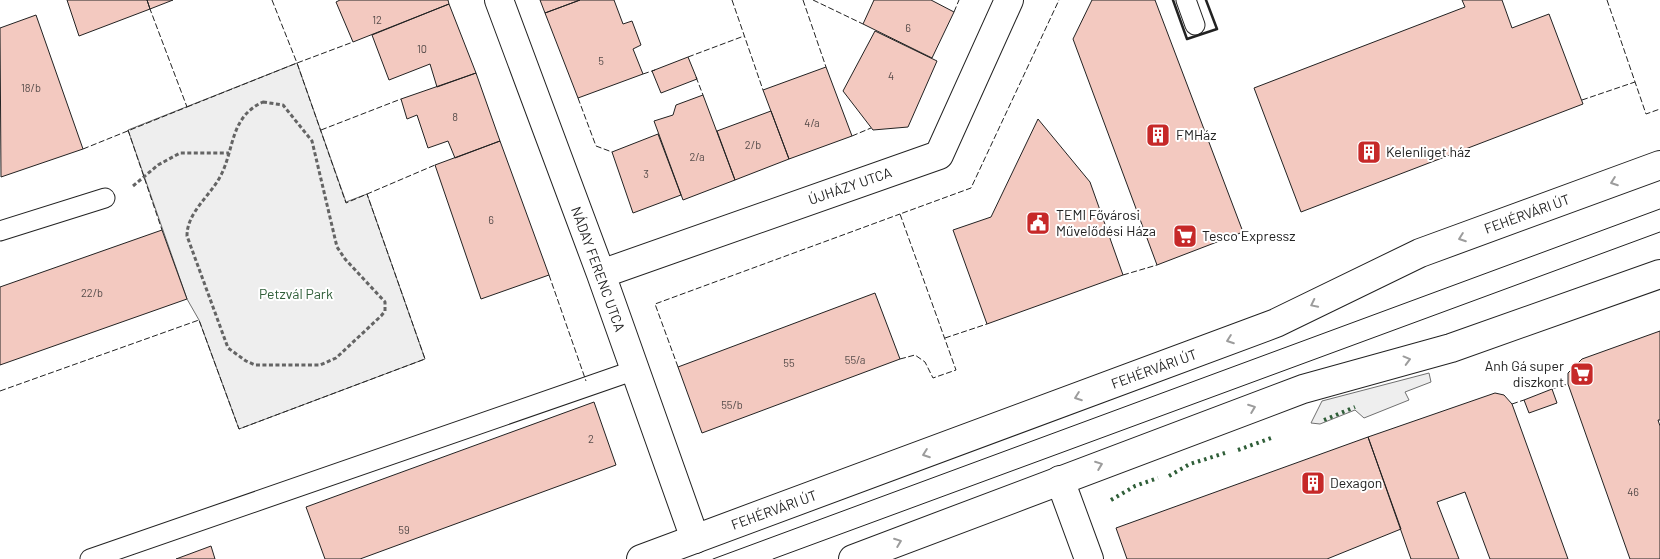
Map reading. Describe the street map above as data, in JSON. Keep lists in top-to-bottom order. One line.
{"streets":{"street":["ÚJHÁZY UTCA","FEHÉRVÁRI ÚT","NÁDAY FERENC UTCA"]},"crossings":[["ÚJHÁZY UTCA","NÁDAY FERENC UTCA"],["FEHÉRVÁRI ÚT","NÁDAY FERENC UTCA"]],"parks":["Petzvál Park"],"places":{"building":["FMHáz","Kelenliget ház","Dexagon"],"public building":["TEMI Fővárosi Művelődési Háza"],"supermarket":["Tesco Expressz","Anh Gá super diszkont"]},"house_numbers":["12","6","10","5","4","18/b","8","4/a","2/b","2/a","3","6","22/b","55/a","55","55/b","2","46","59"]}
